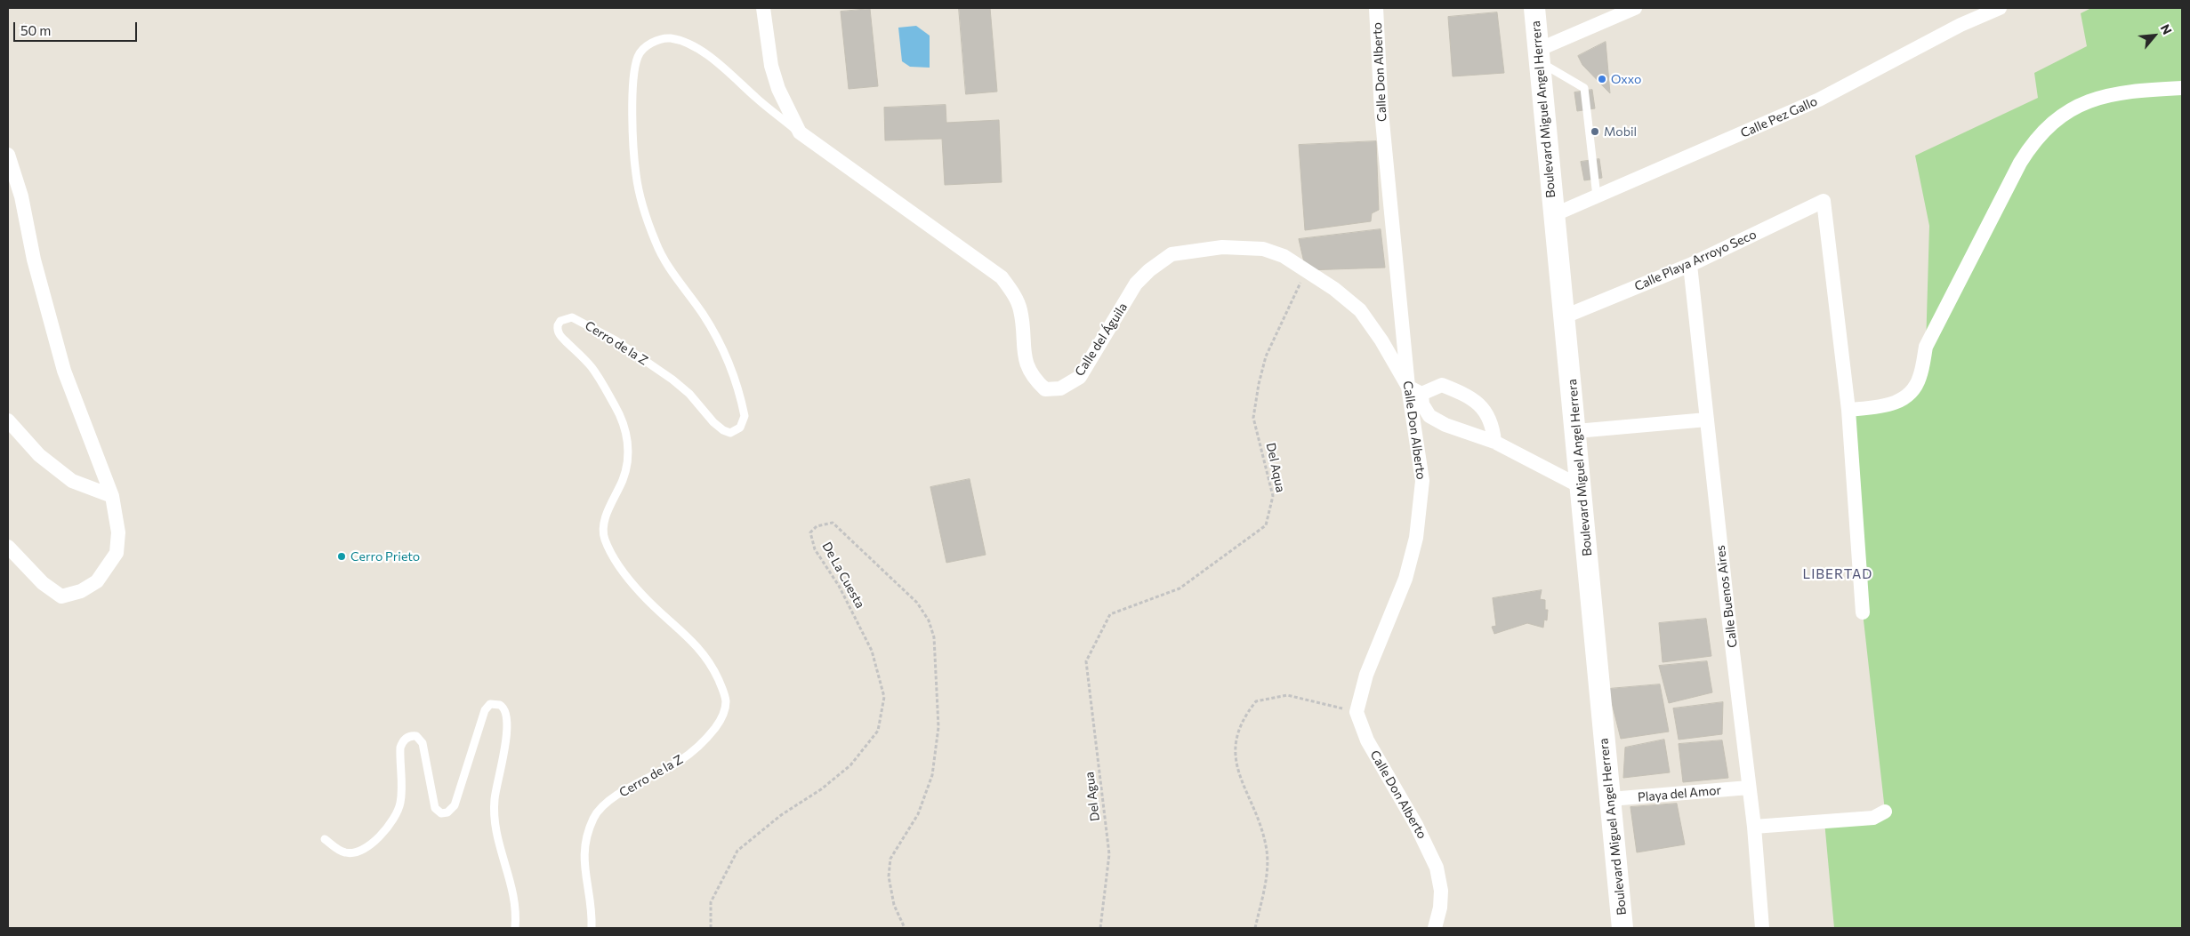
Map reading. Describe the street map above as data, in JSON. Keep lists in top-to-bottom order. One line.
{"streets":{"street":["Calle Don Alberto","Boulevard Miguel Angel Herrera","Calle Pez Gallo","Calle Playa Arroyo Seco","Calle del Águila","Calle Buenos Aires","Playa del Amor"],"lane":["Cerro de la Z"],"path":["Del Aqua","De La Cuesta","Del Agua"]},"crossings":[["Calle Don Alberto","Calle del Águila"],["Boulevard Miguel Angel Herrera","Calle Pez Gallo"],["Boulevard Miguel Angel Herrera","Calle Playa Arroyo Seco"],["Boulevard Miguel Angel Herrera","Playa del Amor"],["Calle Playa Arroyo Seco","Calle Buenos Aires"],["Calle del Águila","Cerro de la Z"],["Calle del Águila","Del Aqua"],["Del Aqua","Del Agua"],["Calle Buenos Aires","Playa del Amor"]],"districts":["LIBERTAD"],"places":["Oxxo","Mobil","Cerro Prieto"],"scale_bar":"50 m","north":"top right"}
